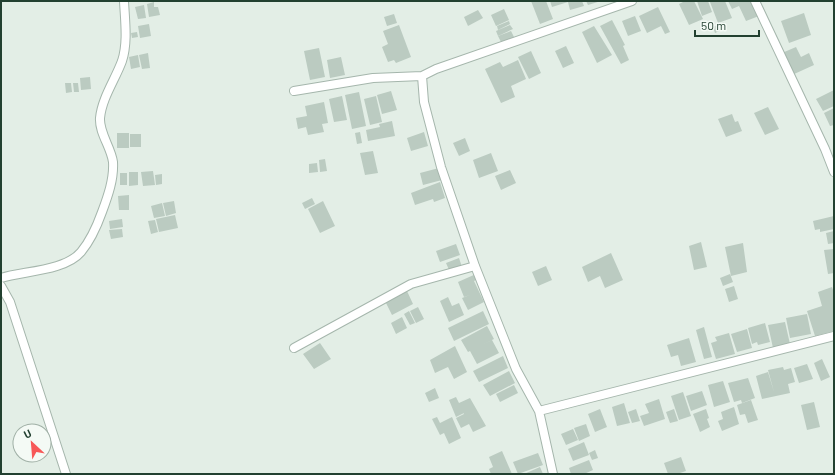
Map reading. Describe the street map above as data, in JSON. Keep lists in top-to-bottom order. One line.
{"scale_bar":"50 m","north":"top left"}
